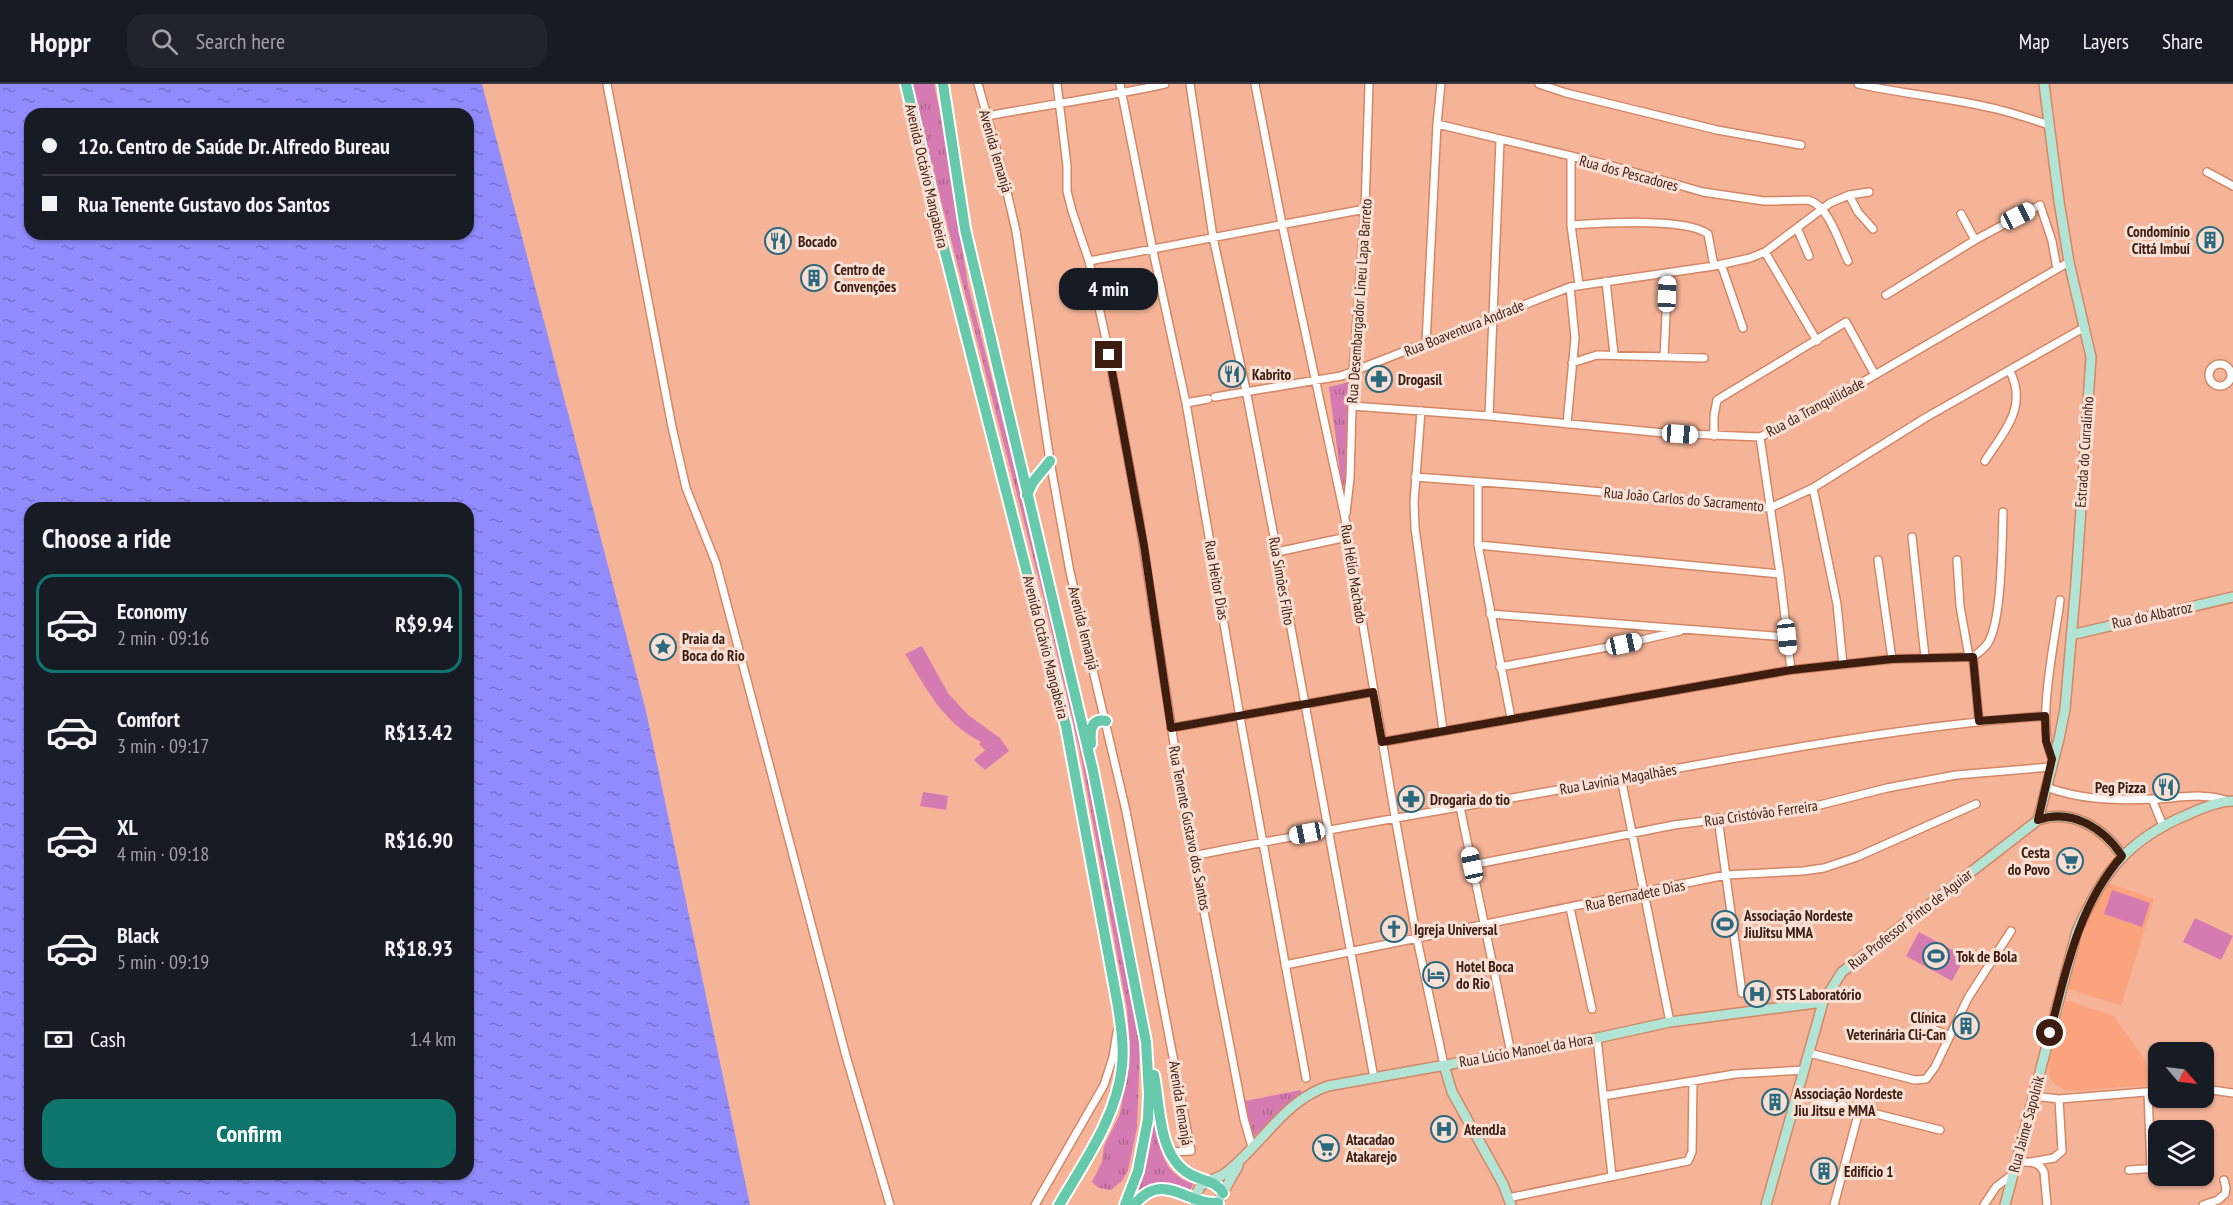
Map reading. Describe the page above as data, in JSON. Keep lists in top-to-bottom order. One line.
{"streets":{"main road":["Avenida Octávio Mangabeira"],"street":["Avenida Iemanjá","Rua dos Pescadores","Rua Desembargador Lineu Lapa Barreto","Rua Boaventura Andrade","Rua da Tranquilidade","Estrada do Curralinho","Rua João Carlos do Sacramento","Rua Hélio Machado","Rua Heitor Dias","Rua Simões Filho","Rua do Albatroz","Rua Lavínia Magalhães","Rua Cristóvão Ferreira","Rua Tenente Gustavo dos Santos","Rua Bernadete Dias","Rua Professor Pinto de Aguiar","Rua Lúcio Manoel da Hora","Rua Jaime Sapolnik"]},"crossings":[["Rua Desembargador Lineu Lapa Barreto","Rua Boaventura Andrade"],["Rua Desembargador Lineu Lapa Barreto","Rua da Tranquilidade"],["Rua Desembargador Lineu Lapa Barreto","Rua Hélio Machado"],["Rua Boaventura Andrade","Rua Hélio Machado"],["Rua Boaventura Andrade","Rua Heitor Dias"],["Rua Boaventura Andrade","Rua Simões Filho"],["Rua da Tranquilidade","Estrada do Curralinho"],["Estrada do Curralinho","Rua João Carlos do Sacramento"],["Estrada do Curralinho","Rua do Albatroz"],["Estrada do Curralinho","Rua Cristóvão Ferreira"],["Estrada do Curralinho","Rua Professor Pinto de Aguiar"],["Estrada do Curralinho","Rua Jaime Sapolnik"],["Rua Hélio Machado","Rua Lavínia Magalhães"],["Rua Hélio Machado","Rua Bernadete Dias"],["Rua Hélio Machado","Rua Lúcio Manoel da Hora"],["Rua Heitor Dias","Rua Lavínia Magalhães"],["Rua Heitor Dias","Rua Bernadete Dias"],["Rua Simões Filho","Rua Lavínia Magalhães"],["Rua Simões Filho","Rua Bernadete Dias"],["Rua Simões Filho","Rua Lúcio Manoel da Hora"],["Rua Lavínia Magalhães","Rua Tenente Gustavo dos Santos"],["Rua Tenente Gustavo dos Santos","Rua Lúcio Manoel da Hora"],["Rua Professor Pinto de Aguiar","Rua Lúcio Manoel da Hora"]],"places":{"building":["Condomínio Cittá Imbuí","Centro de Convenções","Clínica Veterinária Cli-Can","Associação Nordeste Jiu Jitsu e MMA","Edifício 1"],"restaurant":["Bocado","Kabrito","Peg Pizza"],"pharmacy":["Drogasil","Drogaria do tio"],"place":["Praia da Boca do Rio"],"supermarket":["Cesta do Povo","Atacadao Atakarejo"],"sports":["Associação Nordeste JiuJitsu MMA","Tok de Bola"],"church":["Igreja Universal"],"hotel":["Hotel Boca do Rio"],"hospital":["STS Laboratório","AtendJa"]},"north":"bottom right","page":{"header":"Hoppr","search":"Search here","nav":["Map","Layers","Share"],"banner":["12o. Centro de Saúde Dr. Alfredo Bureau","Rua Tenente Gustavo dos Santos"],"bubble":"4 min","heading":"Choose a ride","list":[{"name":"Economy","note":"2 min · 09:16","value":"R$9.94"},{"name":"Comfort","note":"3 min · 09:17","value":"R$13.42"},{"name":"XL","note":"4 min · 09:18","value":"R$16.90"},{"name":"Black","note":"5 min · 09:19","value":"R$18.93"}],"pay":["Cash","1.4 km"],"buttons":"Confirm"}}
